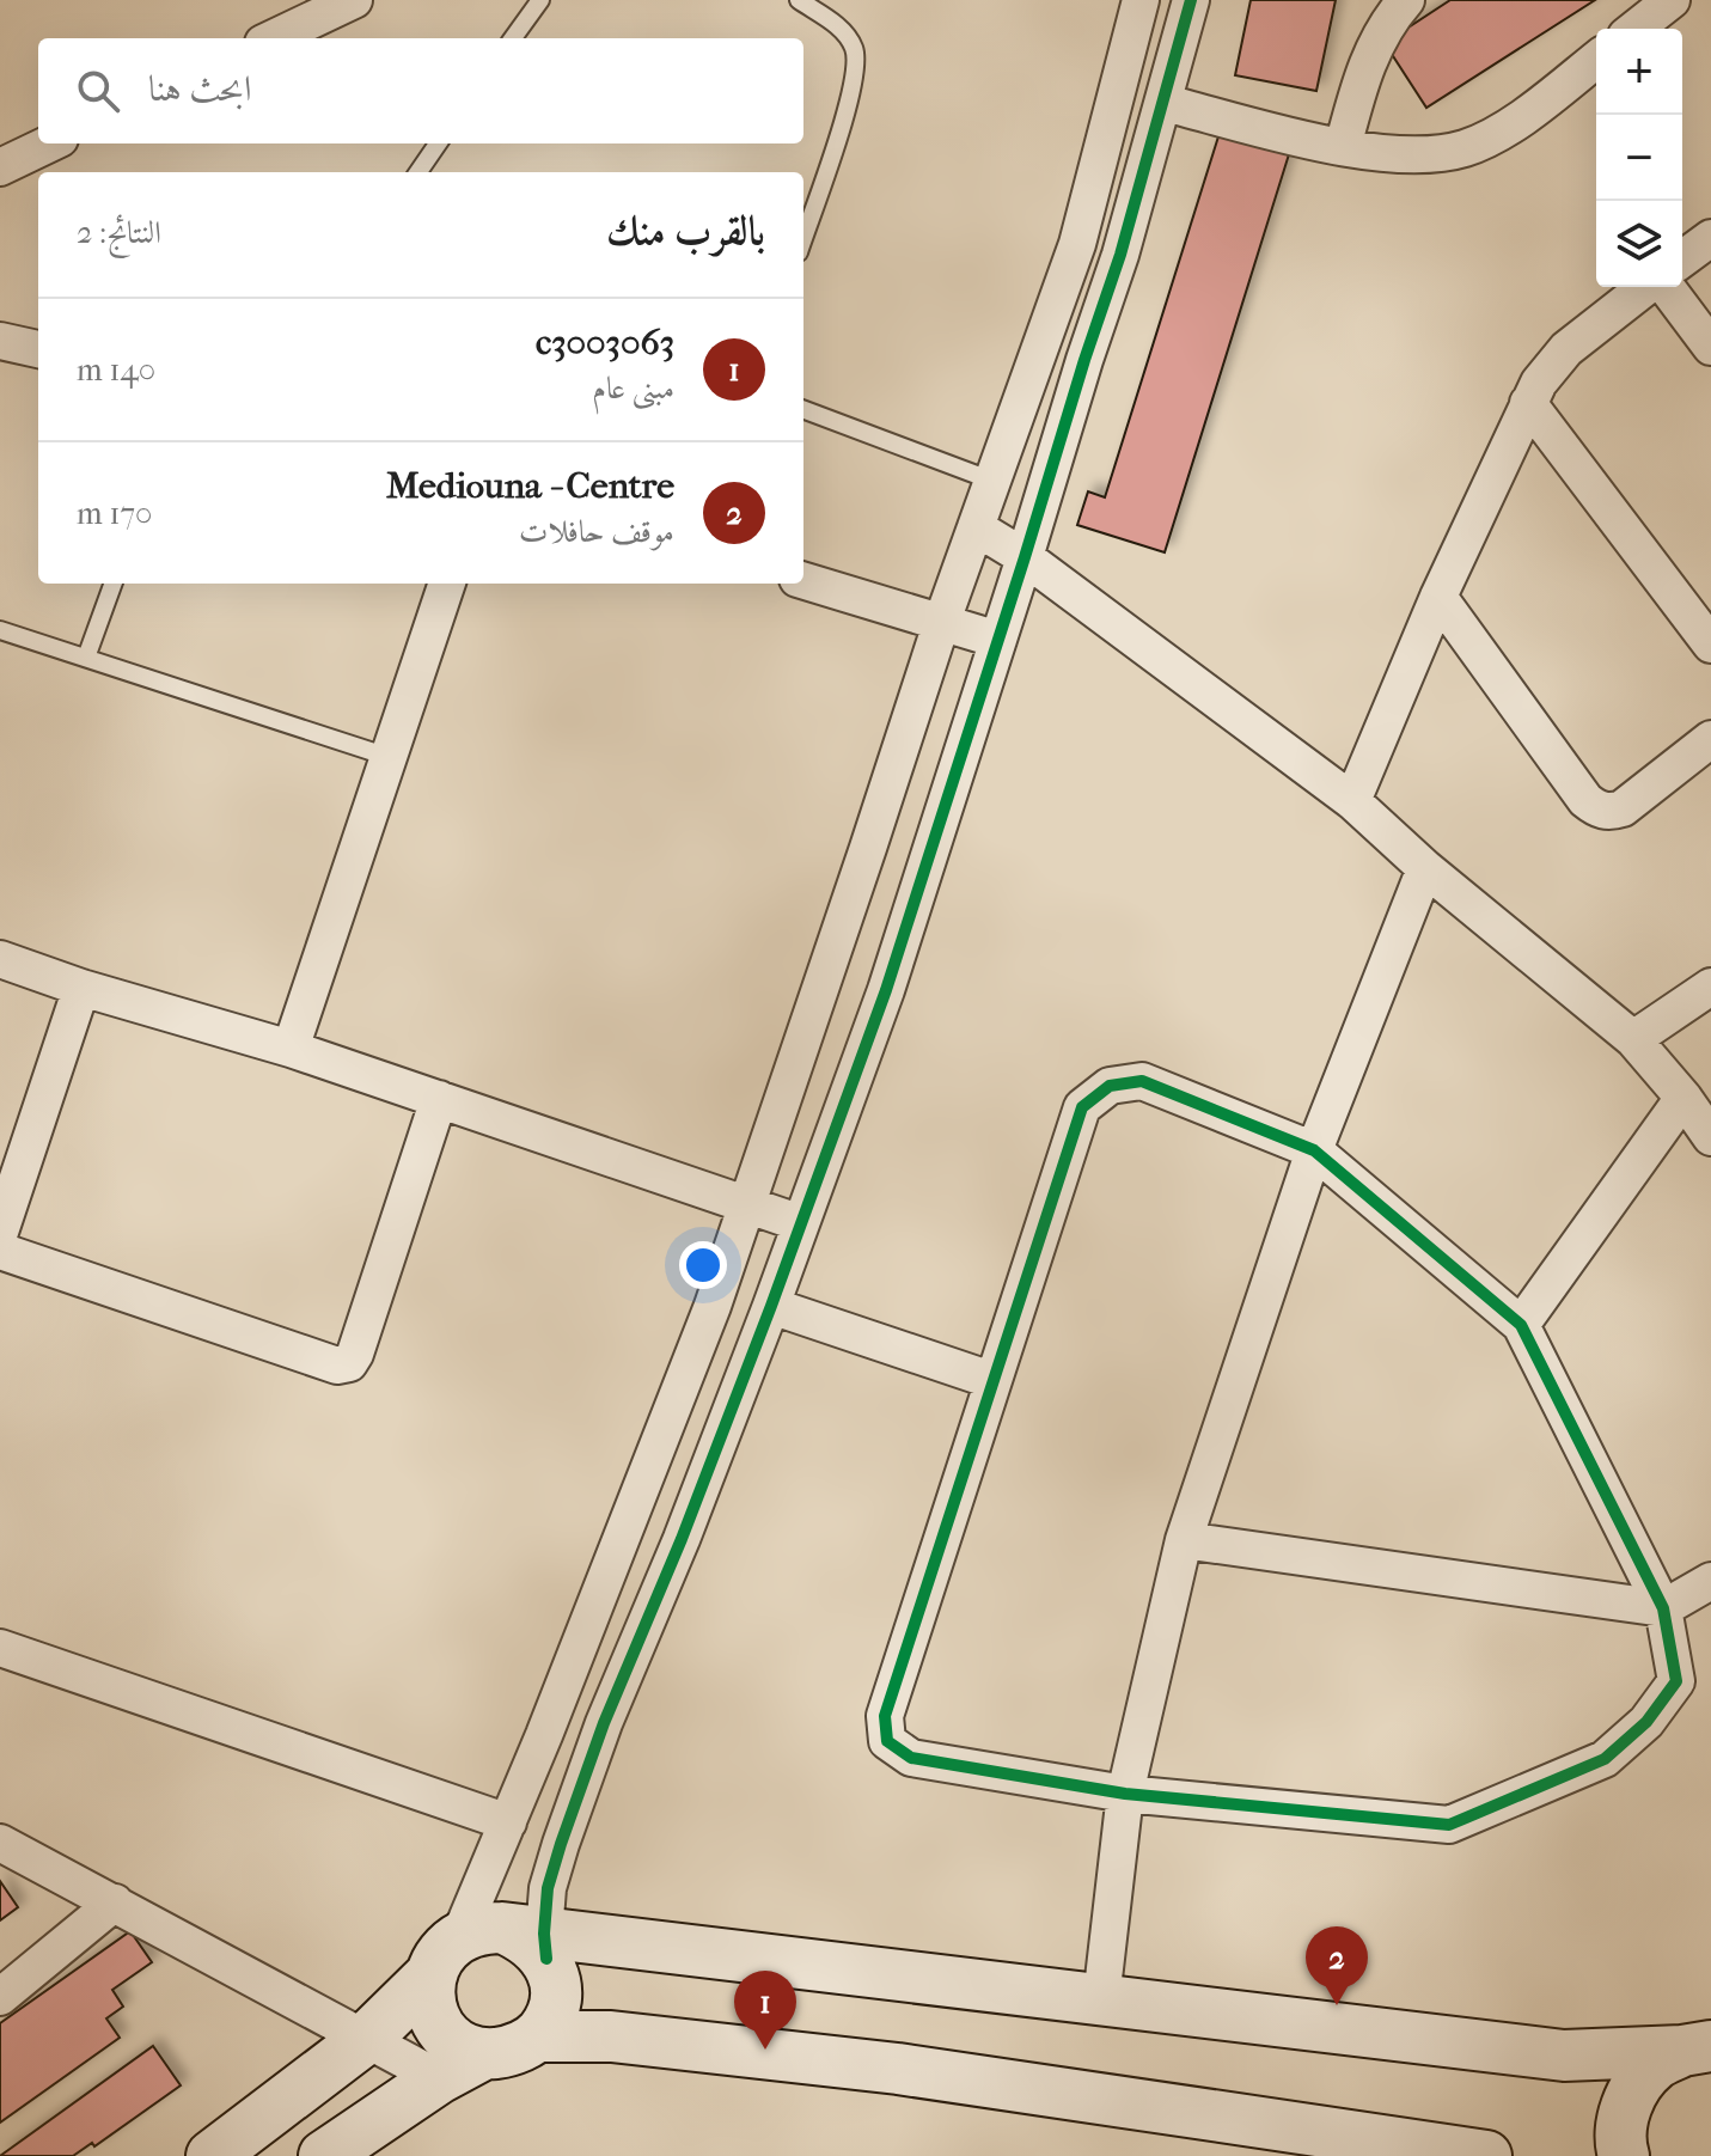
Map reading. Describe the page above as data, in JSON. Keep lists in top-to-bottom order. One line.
{"page":{"map_buttons":["+","−"],"search":"ابحث هنا","heading":["بالقرب منك","النتائج: 2"],"list":[{"mark":"1","name":"c3003063","note":"مبنى عام","value":"140 m"},{"mark":"2","name":"Mediouna - Centre","note":"موقف حافلات","value":"170 m"}],"pins":["2","1"]}}
